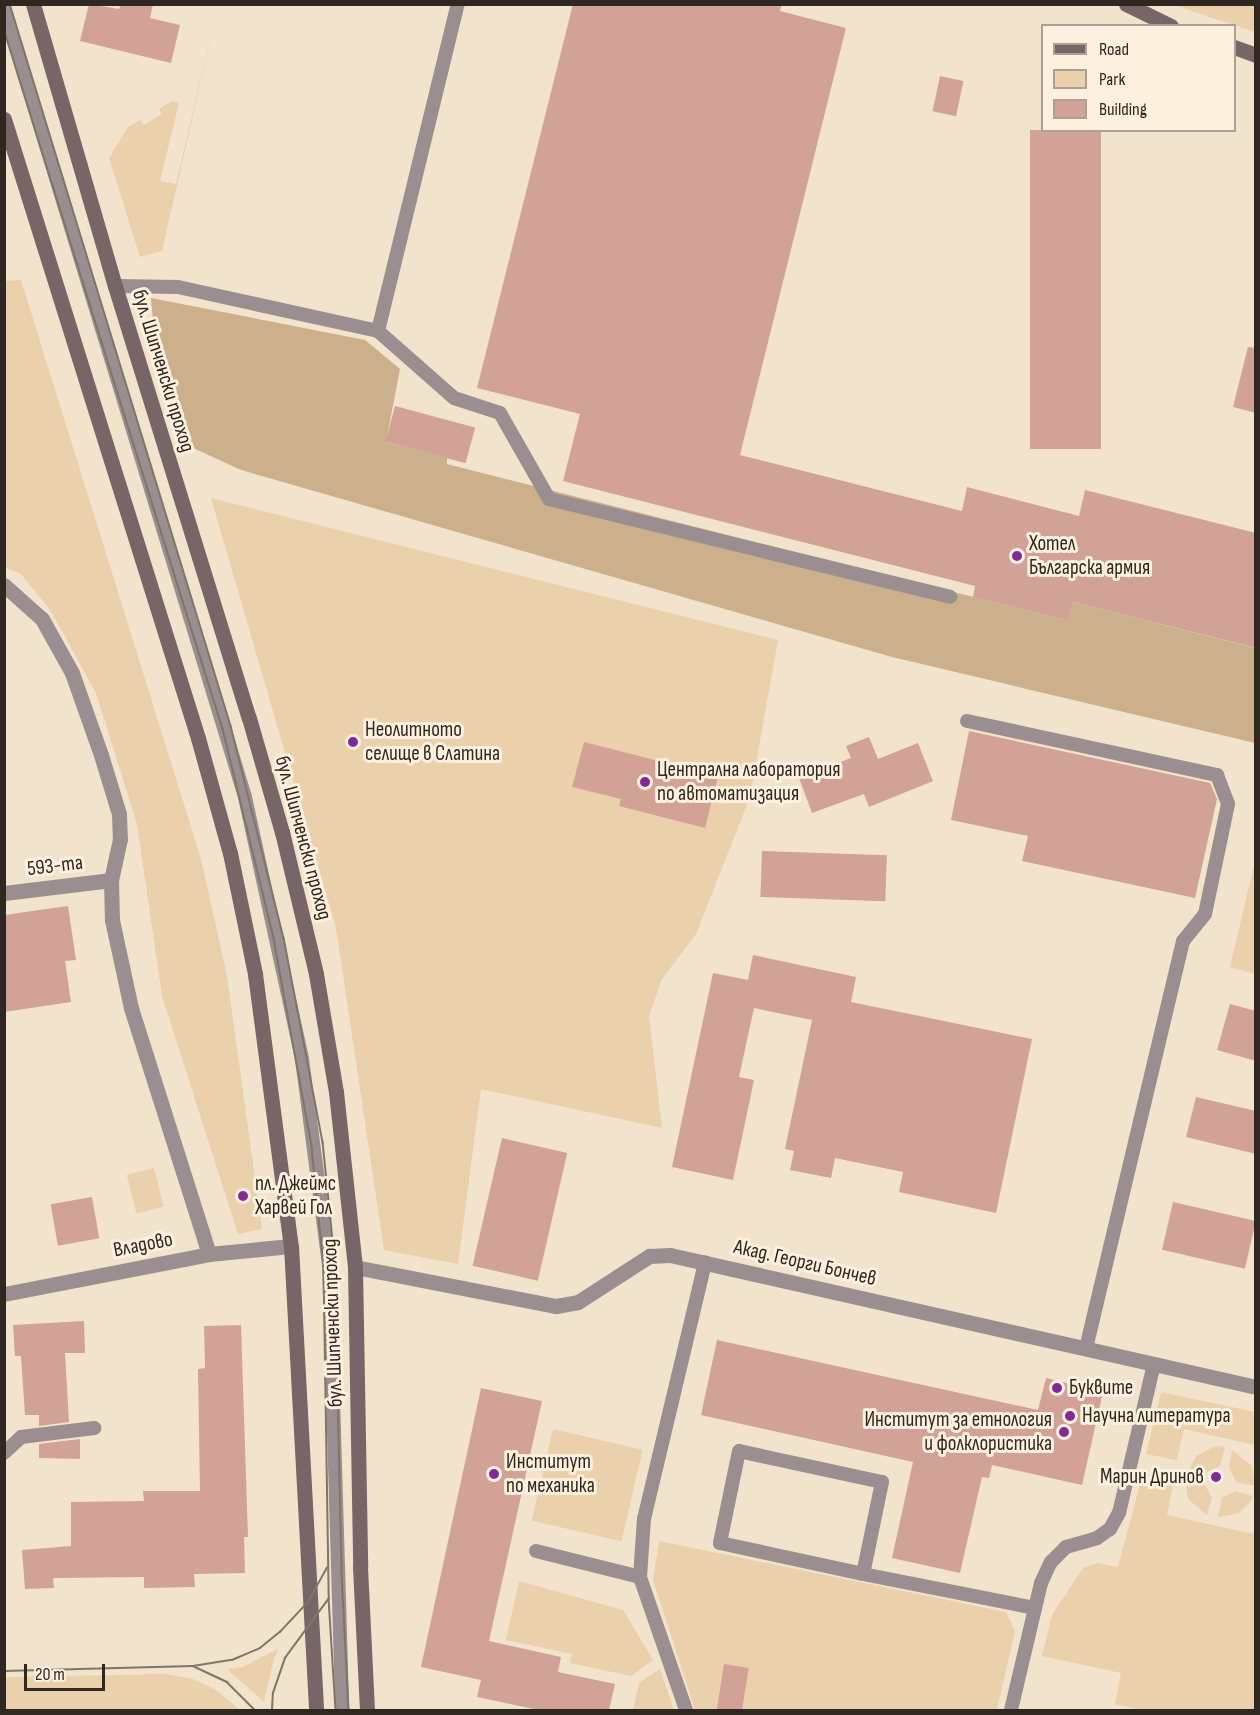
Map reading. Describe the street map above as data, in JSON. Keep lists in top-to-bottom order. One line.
{"streets":{"main road":["бул. Шипченски проход"],"street":["593-та","Владово","Акад. Георги Бончев"]},"crossings":[["бул. Шипченски проход","Владово"],["бул. Шипченски проход","Акад. Георги Бончев"]],"places":["Хотел Българска армия","Неолитното селище в Слатина","Централна лаборатория по автоматизация","пл. Джеймс Харвей Гол","Буквите","Научна литература","Институт за етнология и фолклористика","Институт по механика","Марин Дринов"],"legend":["Road","Park","Building"],"scale_bar":"20 m"}
